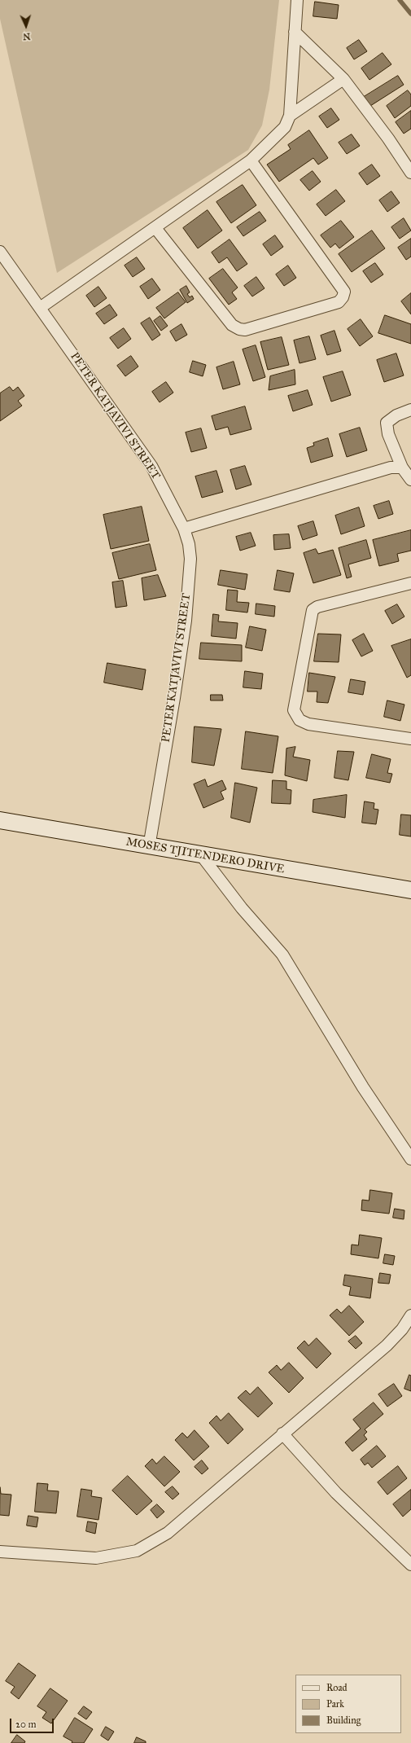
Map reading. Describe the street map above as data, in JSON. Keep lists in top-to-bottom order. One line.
{"streets":{"street":["PETER KATJAVIVI STREET","MOSES TJITENDERO DRIVE"]},"crossings":[["PETER KATJAVIVI STREET","MOSES TJITENDERO DRIVE"]],"legend":["Road","Park","Building"],"scale_bar":"20 m","north":"bottom"}
